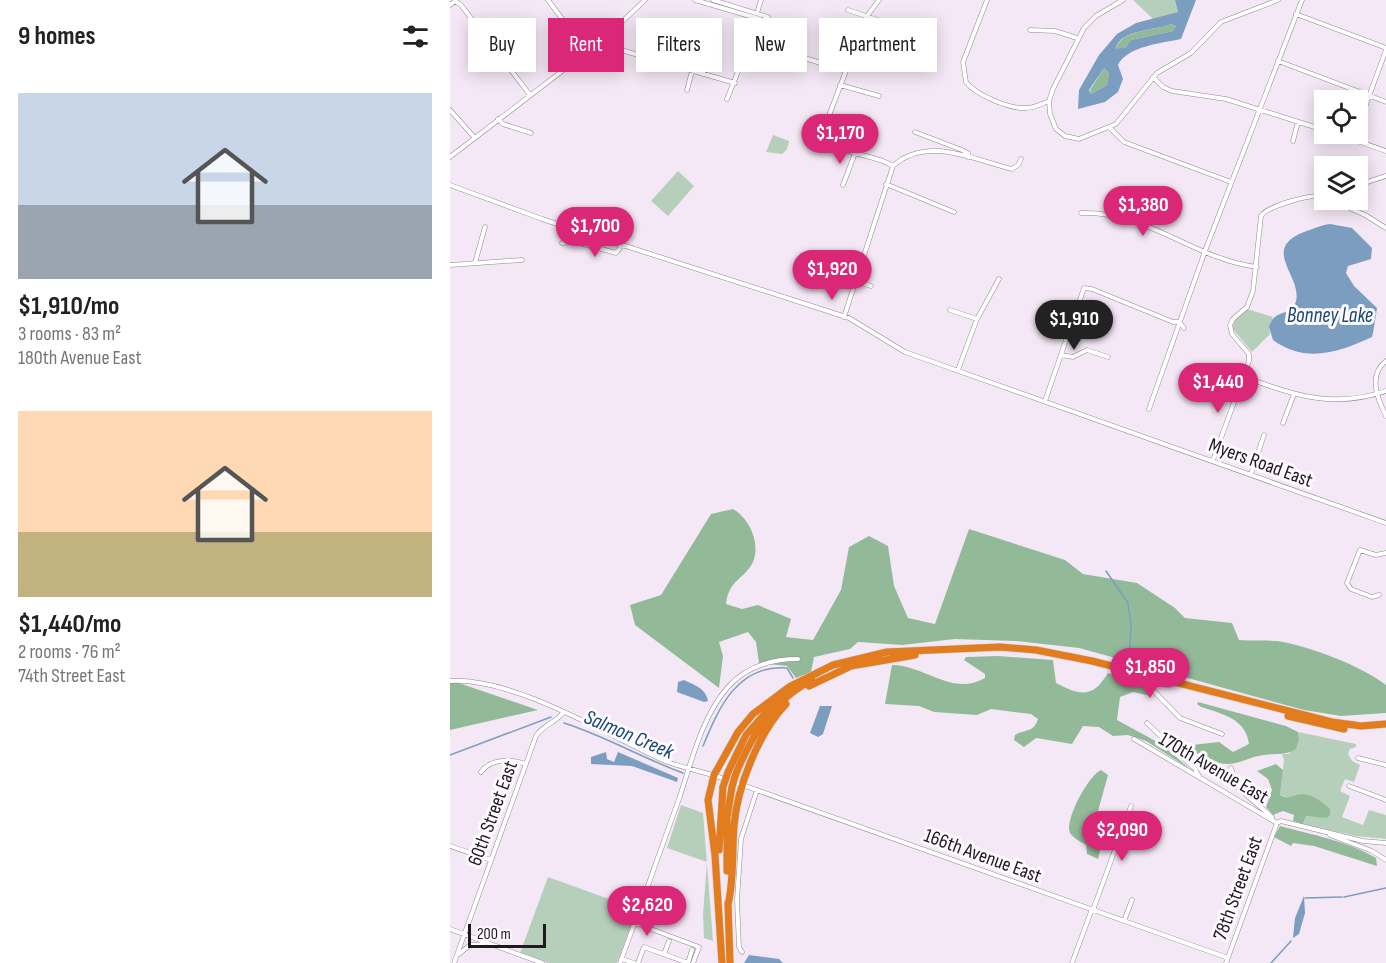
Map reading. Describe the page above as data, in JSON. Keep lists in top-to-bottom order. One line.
{"streets":{"street":["Myers Road East","170th Avenue East","60th Street East","166th Avenue East","78th Street East"]},"crossings":[["170th Avenue East","78th Street East"],["60th Street East","166th Avenue East"],["166th Avenue East","78th Street East"]],"water":["Bonney Lake","Salmon Creek"],"scale_bar":"200 m","page":{"heading":"9 homes","chip":["Buy","Rent","Filters","New","Apartment"],"list":[{"name":"$1,910/mo","note":"3 rooms · 83 m² · 180th Avenue East"},{"name":"$1,440/mo","note":"2 rooms · 76 m² · 74th Street East"}],"price":["$1,170","$1,380","$1,700","$1,920","$1,910","$1,440","$1,850","$2,090","$2,620"],"scale":"200 m"}}
